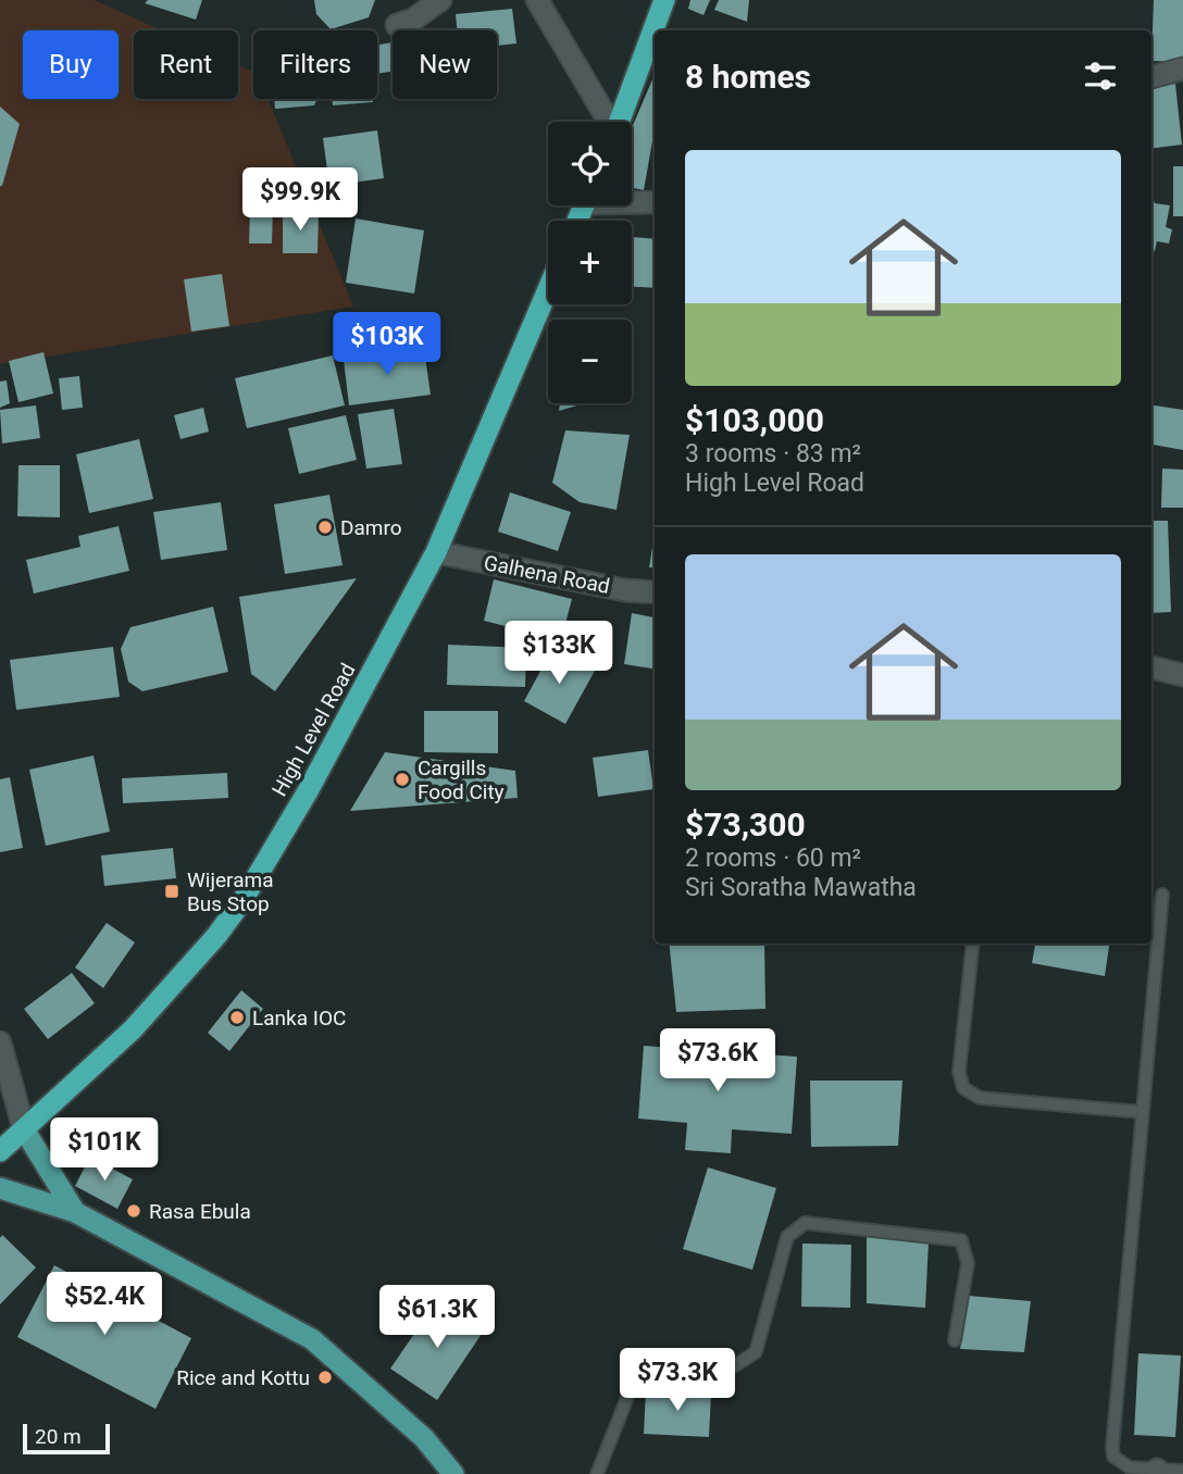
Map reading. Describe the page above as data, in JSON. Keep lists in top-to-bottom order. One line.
{"streets":{"highway":["High Level Road"],"street":["Galhena Road"]},"crossings":[["Galhena Road","High Level Road"]],"places":{"other":["Damro","Cargills Food City","Lanka IOC","Rasa Ebula","Rice and Kottu"],"transit":["Wijerama Bus Stop"]},"scale_bar":"20 m","page":{"chip":["Buy","Rent","Filters","New"],"heading":"8 homes","map_buttons":["+","−"],"list":[{"name":"$103,000","note":"3 rooms · 83 m² · High Level Road"},{"name":"$73,300","note":"2 rooms · 60 m² · Sri Soratha Mawatha"}],"price":["$99.9K","$103K","$133K","$73.6K","$101K","$52.4K","$61.3K","$73.3K"],"scale":"20 m"}}
